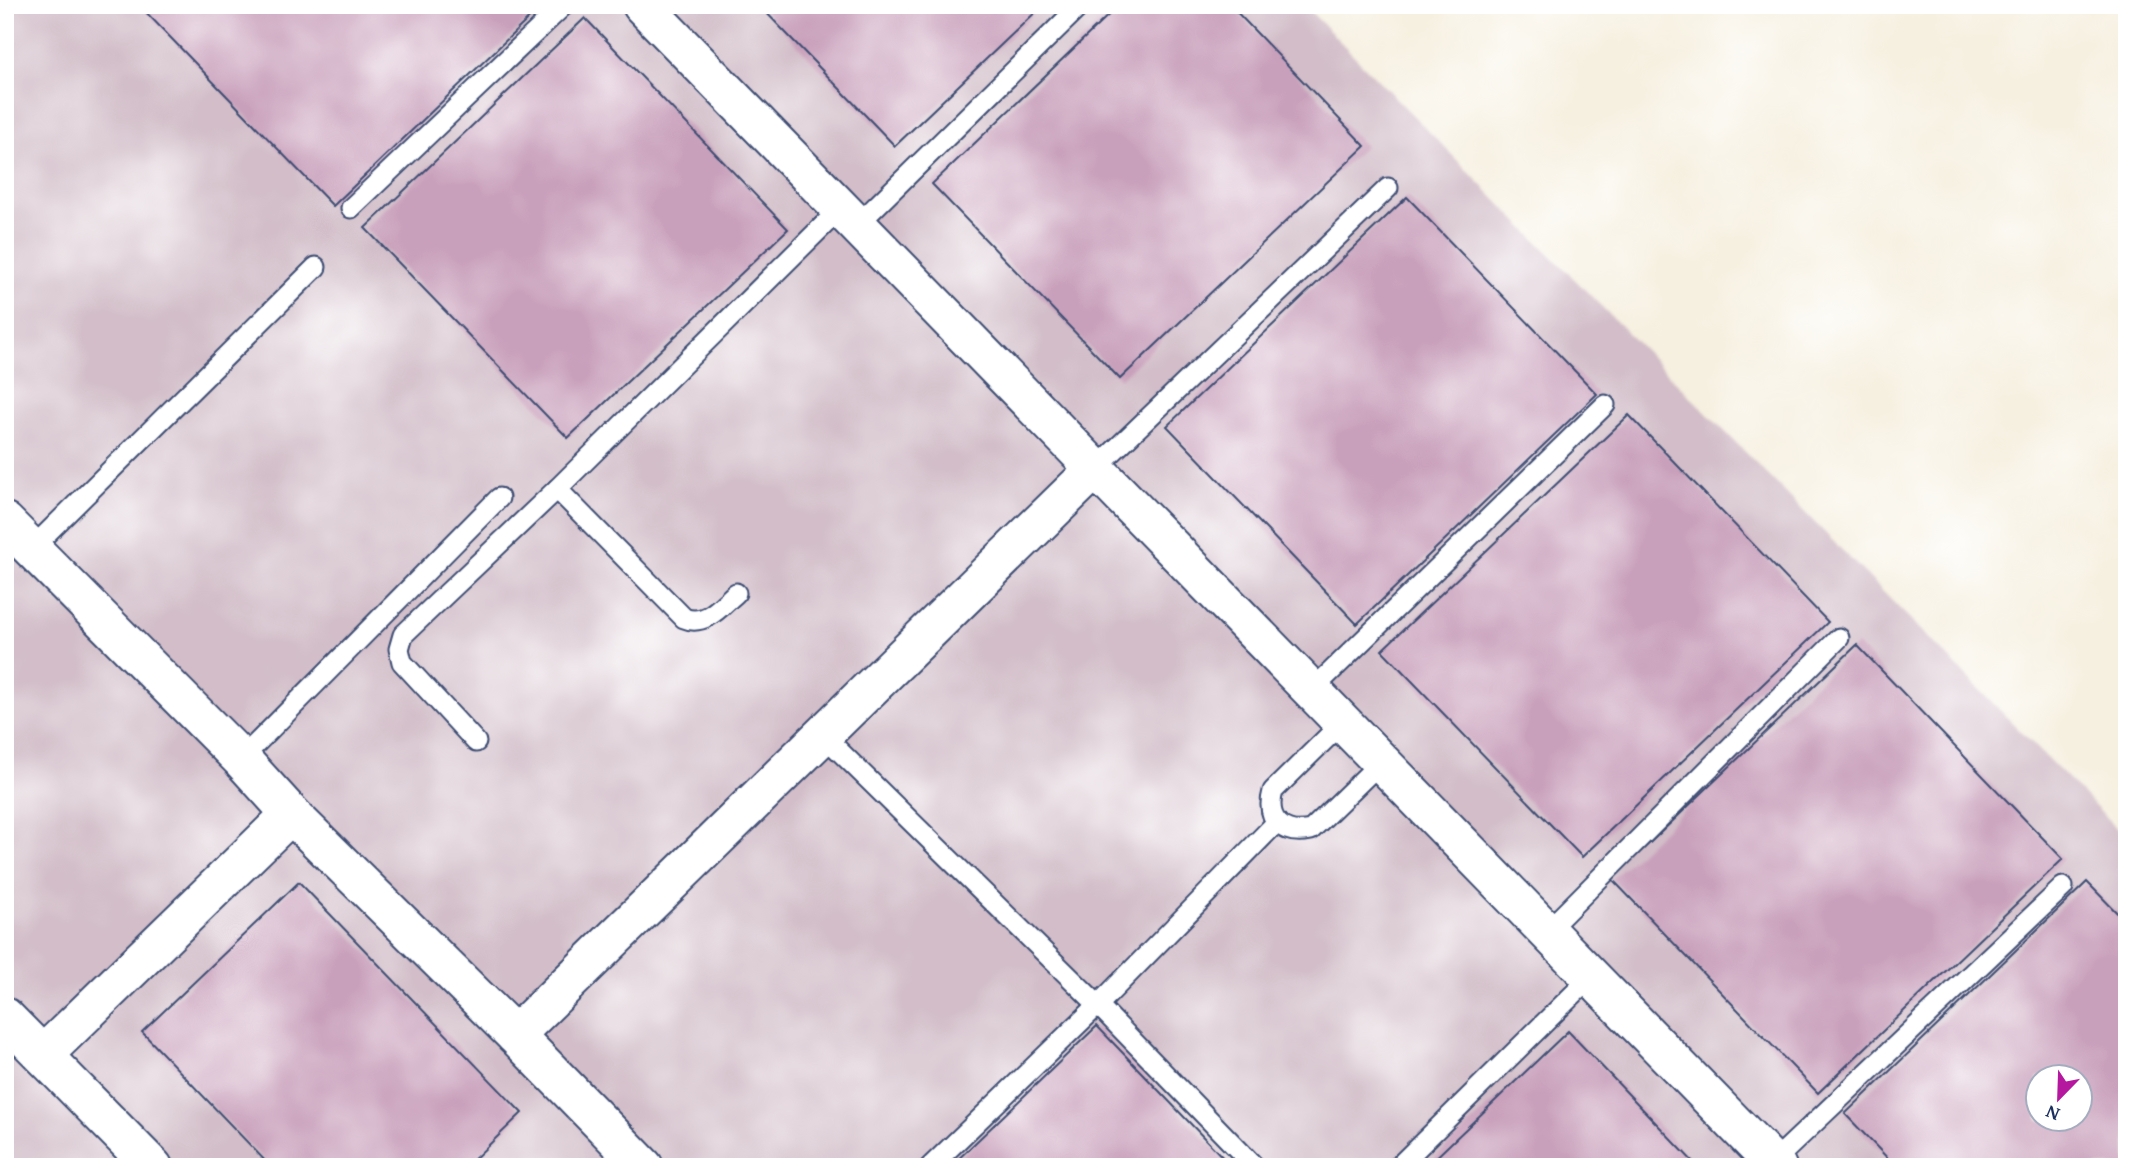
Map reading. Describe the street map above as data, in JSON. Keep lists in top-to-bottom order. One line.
{"north":"bottom left"}
